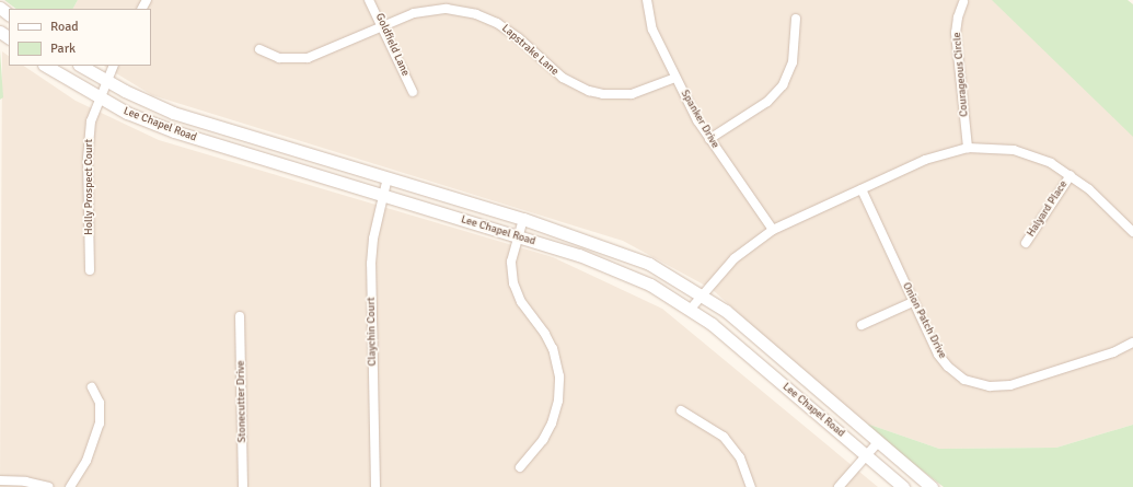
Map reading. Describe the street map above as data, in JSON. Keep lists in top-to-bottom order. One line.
{"streets":{"main road":["Lee Chapel Road"],"street":["Goldfield Lane","Lapstrake Lane","Courageous Circle","Spanker Drive","Holly Prospect Court","Halyard Place","Onion Patch Drive","Claychin Court","Stonecutter Drive"]},"crossings":[["Goldfield Lane","Lapstrake Lane"],["Lapstrake Lane","Spanker Drive"],["Lee Chapel Road","Holly Prospect Court"],["Lee Chapel Road","Claychin Court"]],"legend":["Road","Park"]}
